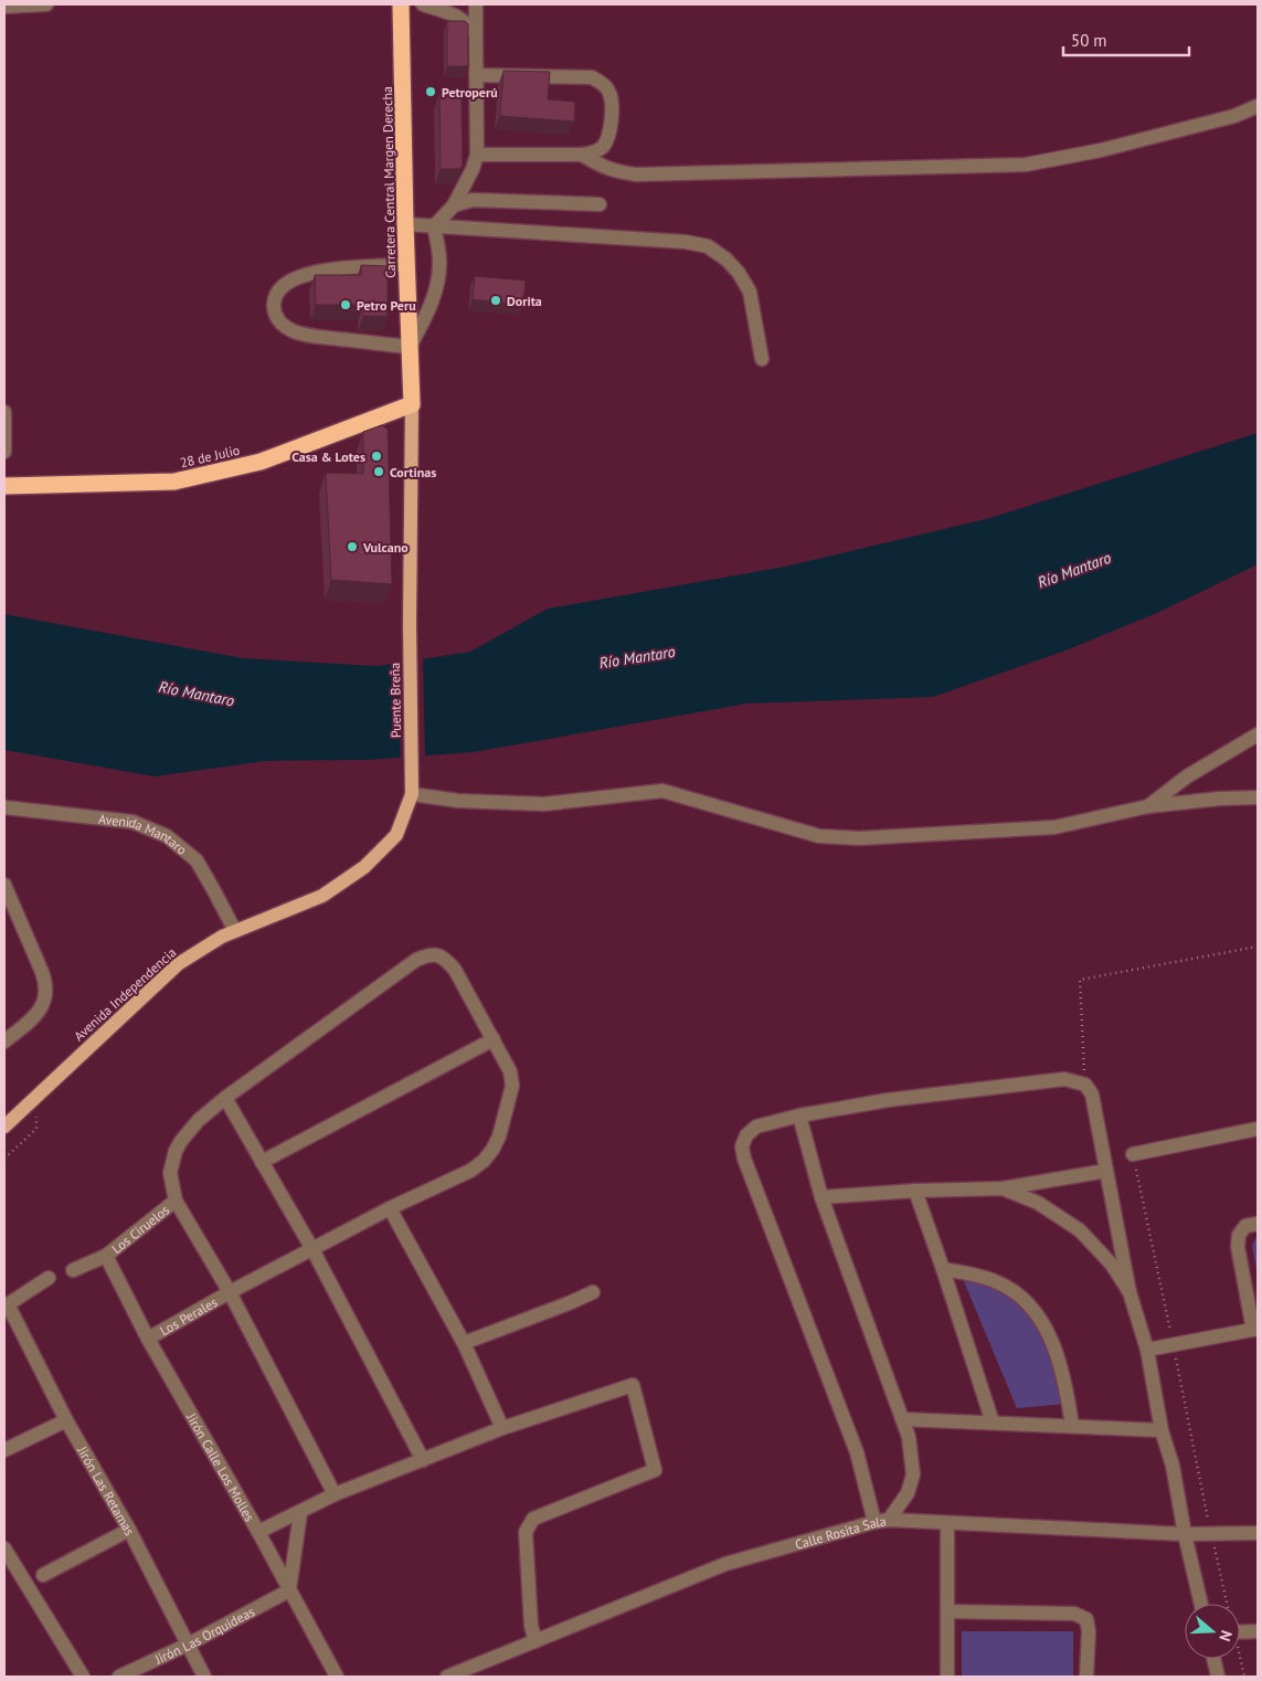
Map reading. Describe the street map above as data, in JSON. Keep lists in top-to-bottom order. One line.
{"streets":{"highway":["Carretera Central Margen Derecha","28 de Julio"],"main road":["Puente Breña","Avenida Independencia"],"street":["Avenida Mantaro","Los Ciruelos","Los Perales","Jirón Calle Los Molles","Jirón Las Retamas","Calle Rosita Sala","Jirón Las Orquideas"]},"crossings":[["Carretera Central Margen Derecha","28 de Julio"],["Carretera Central Margen Derecha","Puente Breña"],["Puente Breña","Avenida Independencia"],["Avenida Mantaro","Avenida Independencia"],["Los Ciruelos","Jirón Calle Los Molles"],["Los Perales","Jirón Calle Los Molles"],["Jirón Calle Los Molles","Jirón Las Orquideas"],["Jirón Las Retamas","Jirón Las Orquideas"]],"water":["Río Mantaro"],"places":["Petroperú","Dorita","Petro Peru","Casa & Lotes","Cortinas","Vulcano"],"scale_bar":"50 m","north":"right"}
